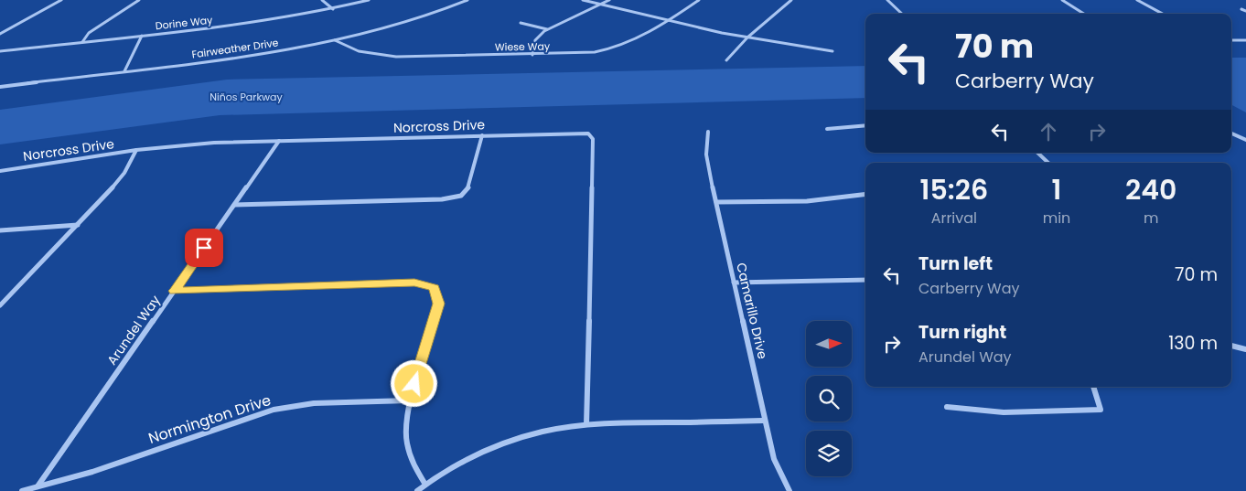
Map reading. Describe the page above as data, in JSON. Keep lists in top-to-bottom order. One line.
{"streets":{"street":["Dorine Way","Wiese Way","Fairweather Drive","Norcross Drive","Camarillo Drive","Arundel Way","Normington Drive"]},"crossings":[["Wiese Way","Fairweather Drive"],["Norcross Drive","Arundel Way"],["Arundel Way","Normington Drive"]],"parks":["Niños Parkway"],"north":"right","page":{"turn":["70 m","Carberry Way"],"eta":["15:26","Arrival","1","min","240","m"],"list":[{"name":"Turn left","note":"Carberry Way","value":"70 m"},{"name":"Turn right","note":"Arundel Way","value":"130 m"}]}}
